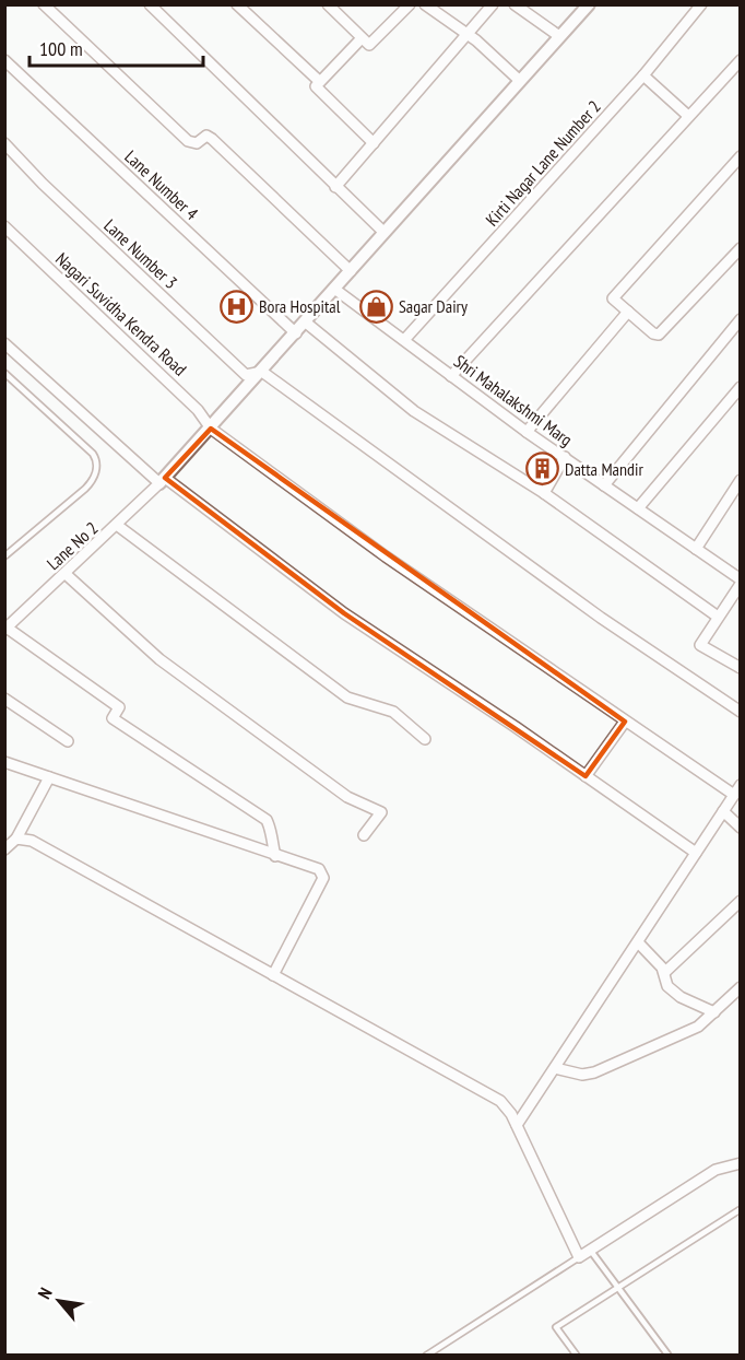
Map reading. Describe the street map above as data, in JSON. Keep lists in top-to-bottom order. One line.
{"streets":{"street":["Kirti Nagar Lane Number 2","Lane Number 4","Lane Number 3","Nagari Suvidha Kendra Road","Shri Mahalakshmi Marg","Lane No 2"]},"crossings":[["Kirti Nagar Lane Number 2","Shri Mahalakshmi Marg"]],"places":{"hospital":["Bora Hospital"],"shop":["Sagar Dairy"],"building":["Datta Mandir"]},"scale_bar":"100 m","north":"top left"}
